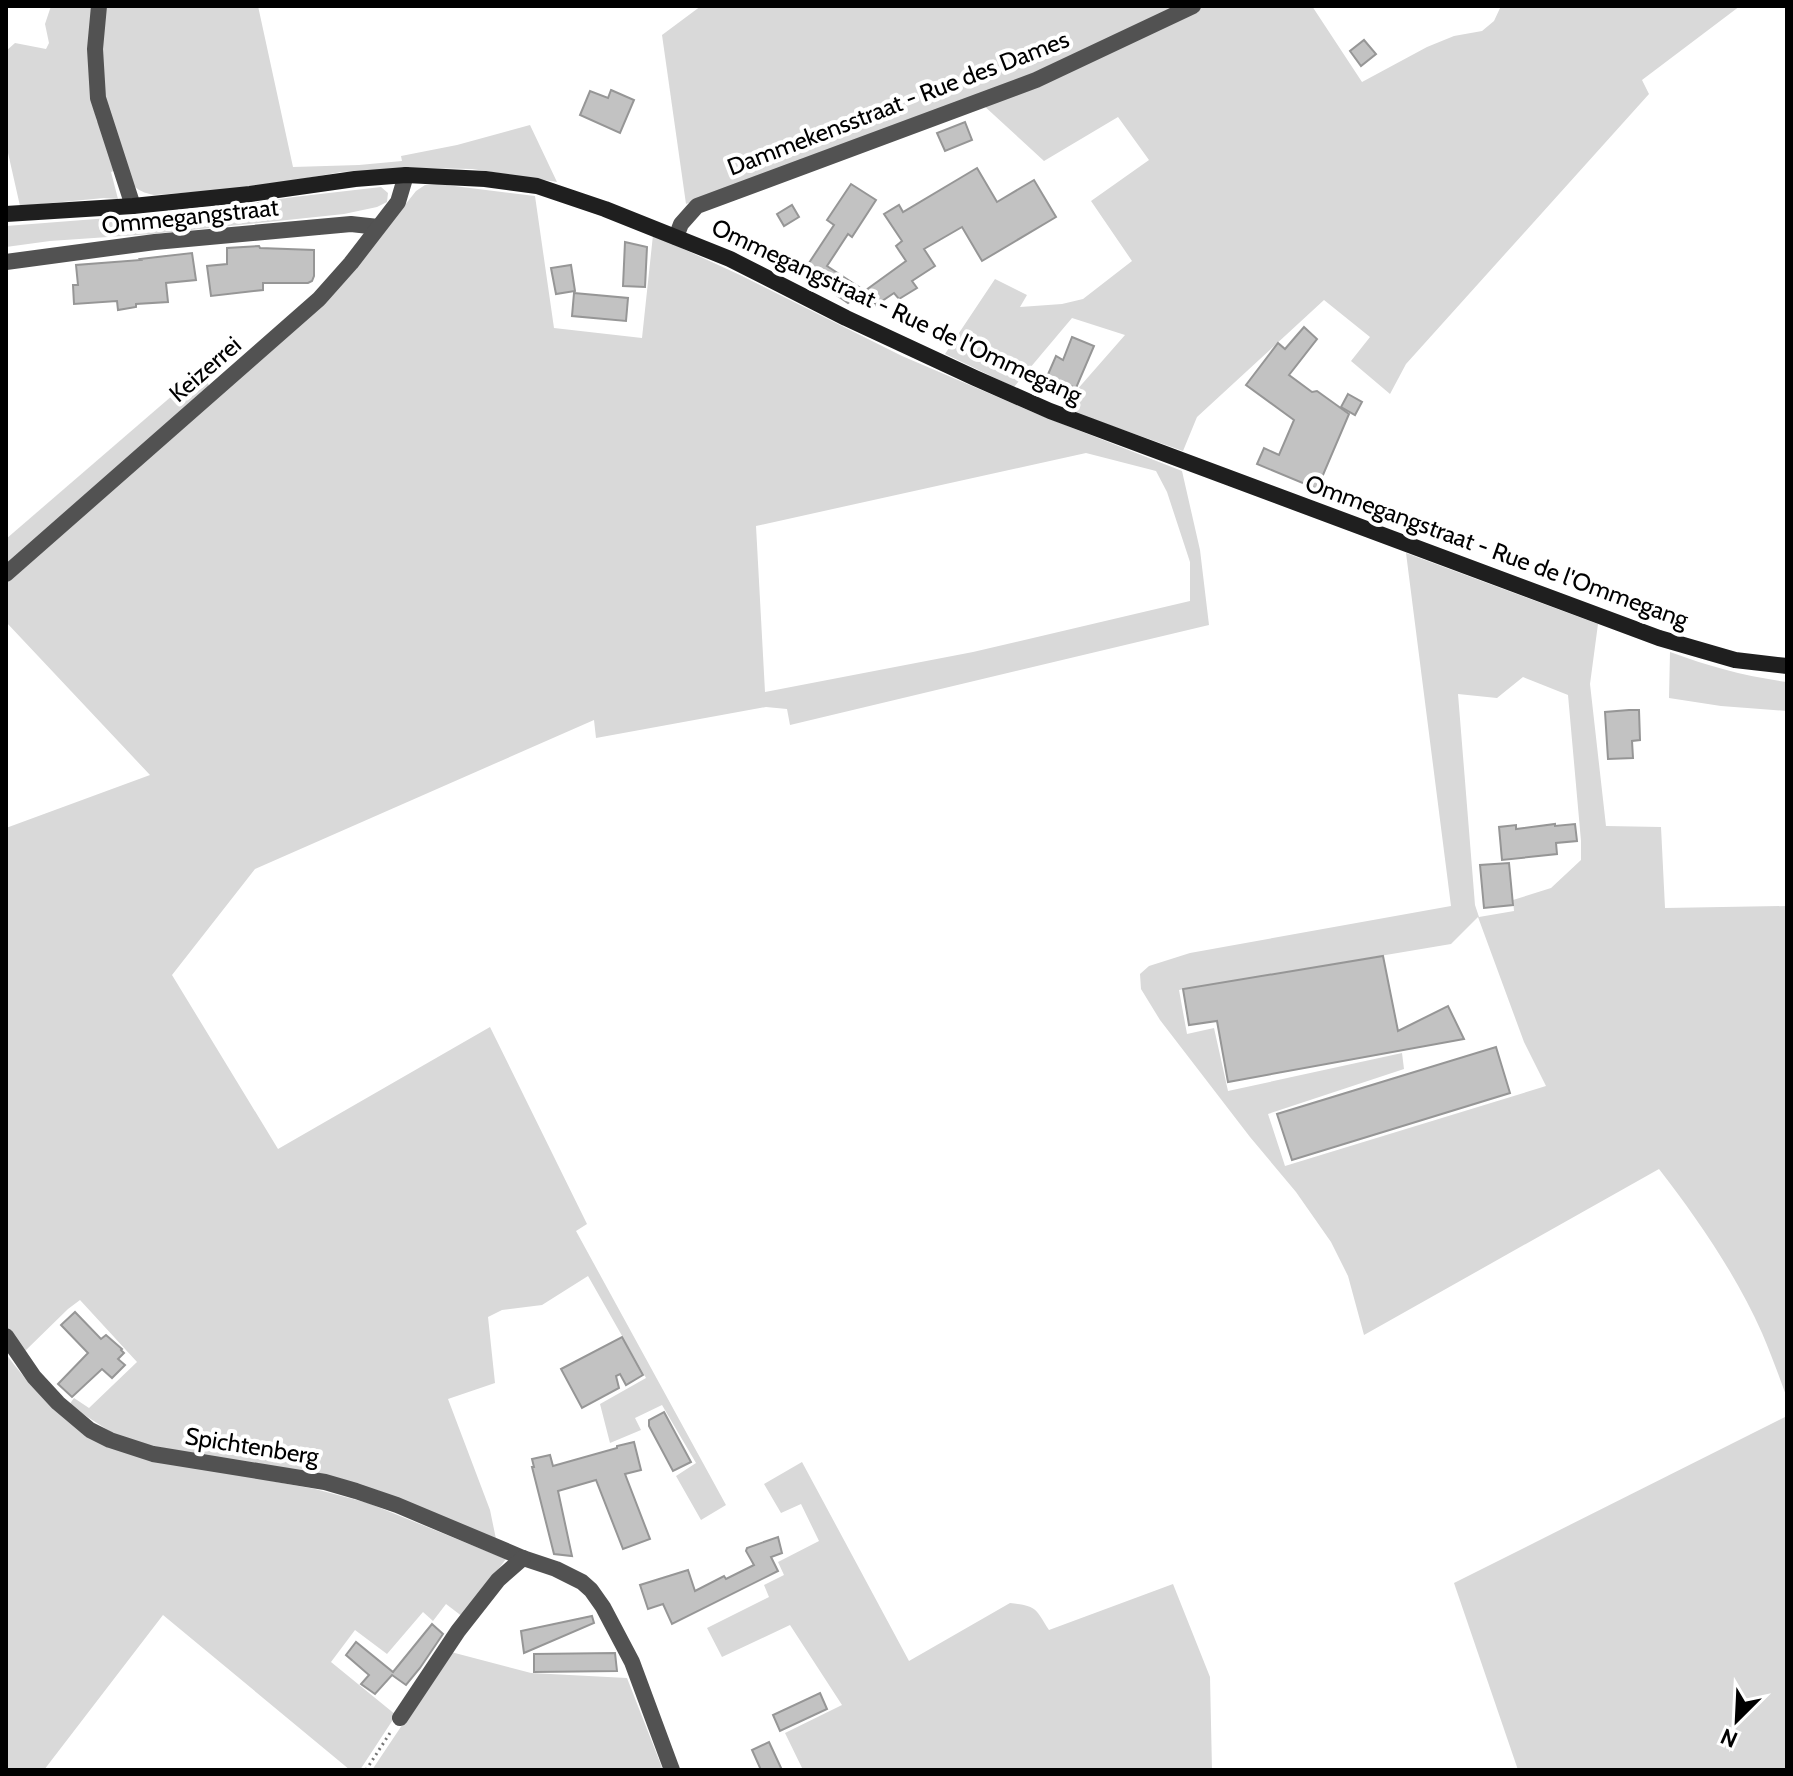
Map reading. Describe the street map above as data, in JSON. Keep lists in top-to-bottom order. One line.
{"streets":{"main road":["Ommegangstraat - Rue de l'Ommegang"],"street":["Dammekensstraat - Rue des Dames","Ommegangstraat","Keizerrei","Spichtenberg"]},"crossings":[["Dammekensstraat - Rue des Dames","Ommegangstraat - Rue de l'Ommegang"],["Ommegangstraat","Keizerrei"],["Ommegangstraat - Rue de l'Ommegang","Keizerrei"]],"north":"bottom left"}
